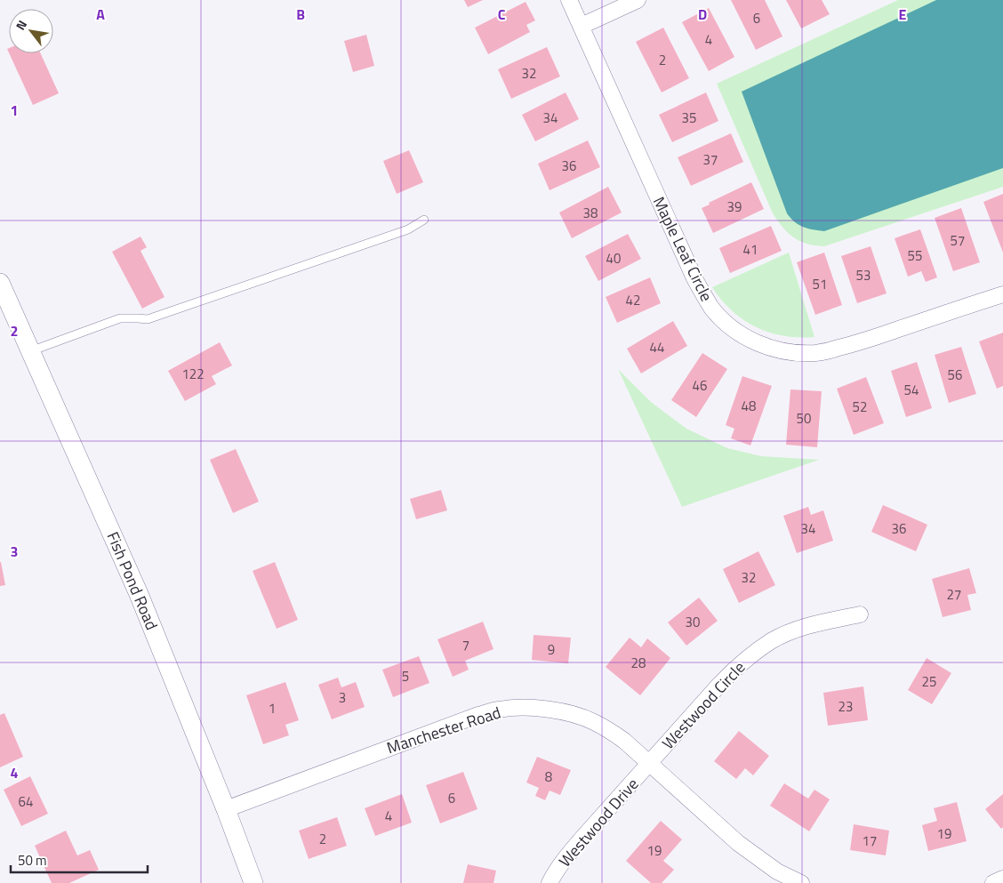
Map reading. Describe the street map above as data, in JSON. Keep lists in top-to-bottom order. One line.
{"streets":{"street":["Maple Leaf Circle","Fish Pond Road","Westwood Circle","Manchester Road","Westwood Drive"]},"crossings":[["Fish Pond Road","Manchester Road"],["Westwood Circle","Manchester Road"],["Westwood Circle","Westwood Drive"],["Manchester Road","Westwood Drive"]],"house_numbers":["6","4","2","32","34","35","37","36","39","38","57","41","55","40","53","51","42","44","122","56","46","54","48","52","50","34","36","32","27","30","7","9","28","5","25","3","23","1","8","6","64","4","19","2","17","19"],"scale_bar":"50 m","north":"top left","grid":{"columns":["A","B","C","D","E"],"rows":["1","2","3","4"]}}
